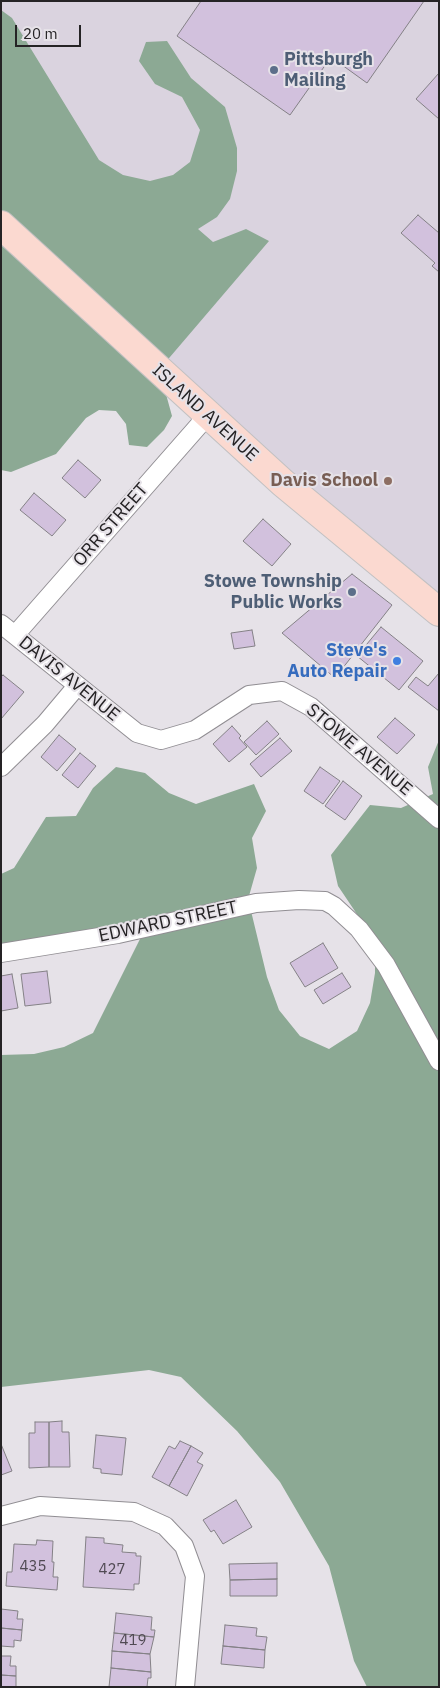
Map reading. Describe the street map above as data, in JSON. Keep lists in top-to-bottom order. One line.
{"streets":{"main road":["ISLAND AVENUE"],"street":["ORR STREET","DAVIS AVENUE","STOWE AVENUE","EDWARD STREET"]},"crossings":[["ISLAND AVENUE","ORR STREET"],["ORR STREET","DAVIS AVENUE"],["DAVIS AVENUE","STOWE AVENUE"]],"places":["Pittsburgh Mailing","Davis School","Stowe Township Public Works","Steve's Auto Repair"],"house_numbers":["435","427","419"],"scale_bar":"20 m"}
